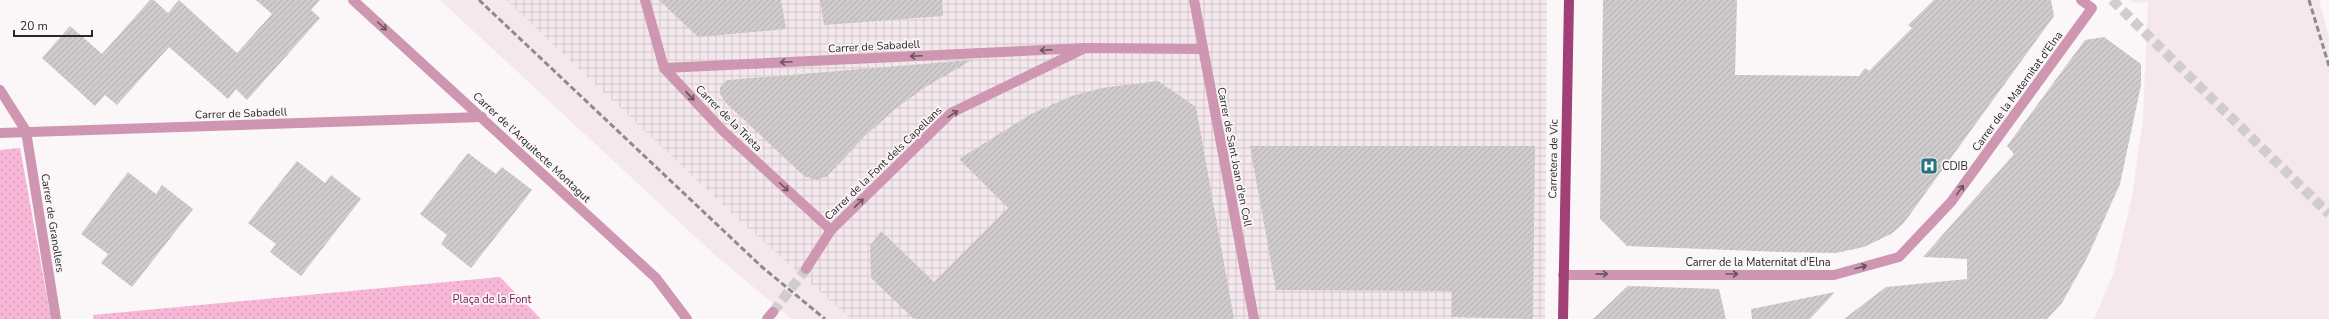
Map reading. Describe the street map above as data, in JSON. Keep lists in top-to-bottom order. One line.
{"streets":{"main road":["Carretera de Vic"],"street":["Carrer de Sabadell","Carrer de la Maternitat d'Elna","Carrer de la Trieta","Carrer de l'Arquitecte Montagut","Carrer de Sant Joan d'en Coll","Carrer de la Font dels Capellans","Carrer de Granollers"]},"crossings":[["Carrer de Sabadell","Carrer de la Trieta"],["Carrer de Sabadell","Carrer de l'Arquitecte Montagut"],["Carrer de Sabadell","Carrer de la Font dels Capellans"],["Carrer de Sabadell","Carrer de Granollers"],["Carrer de la Maternitat d'Elna","Carretera de Vic"],["Carrer de la Trieta","Carrer de la Font dels Capellans"],["Carrer de Sant Joan d'en Coll","Carrer de la Font dels Capellans"]],"one_way":["Carrer de Sabadell","Carrer de la Maternitat d'Elna","Carrer de la Trieta","Carrer de l'Arquitecte Montagut","Carrer de la Font dels Capellans"],"parks":["Plaça de la Font"],"places":{"hospital":["CDIB"]},"scale_bar":"20 m"}
